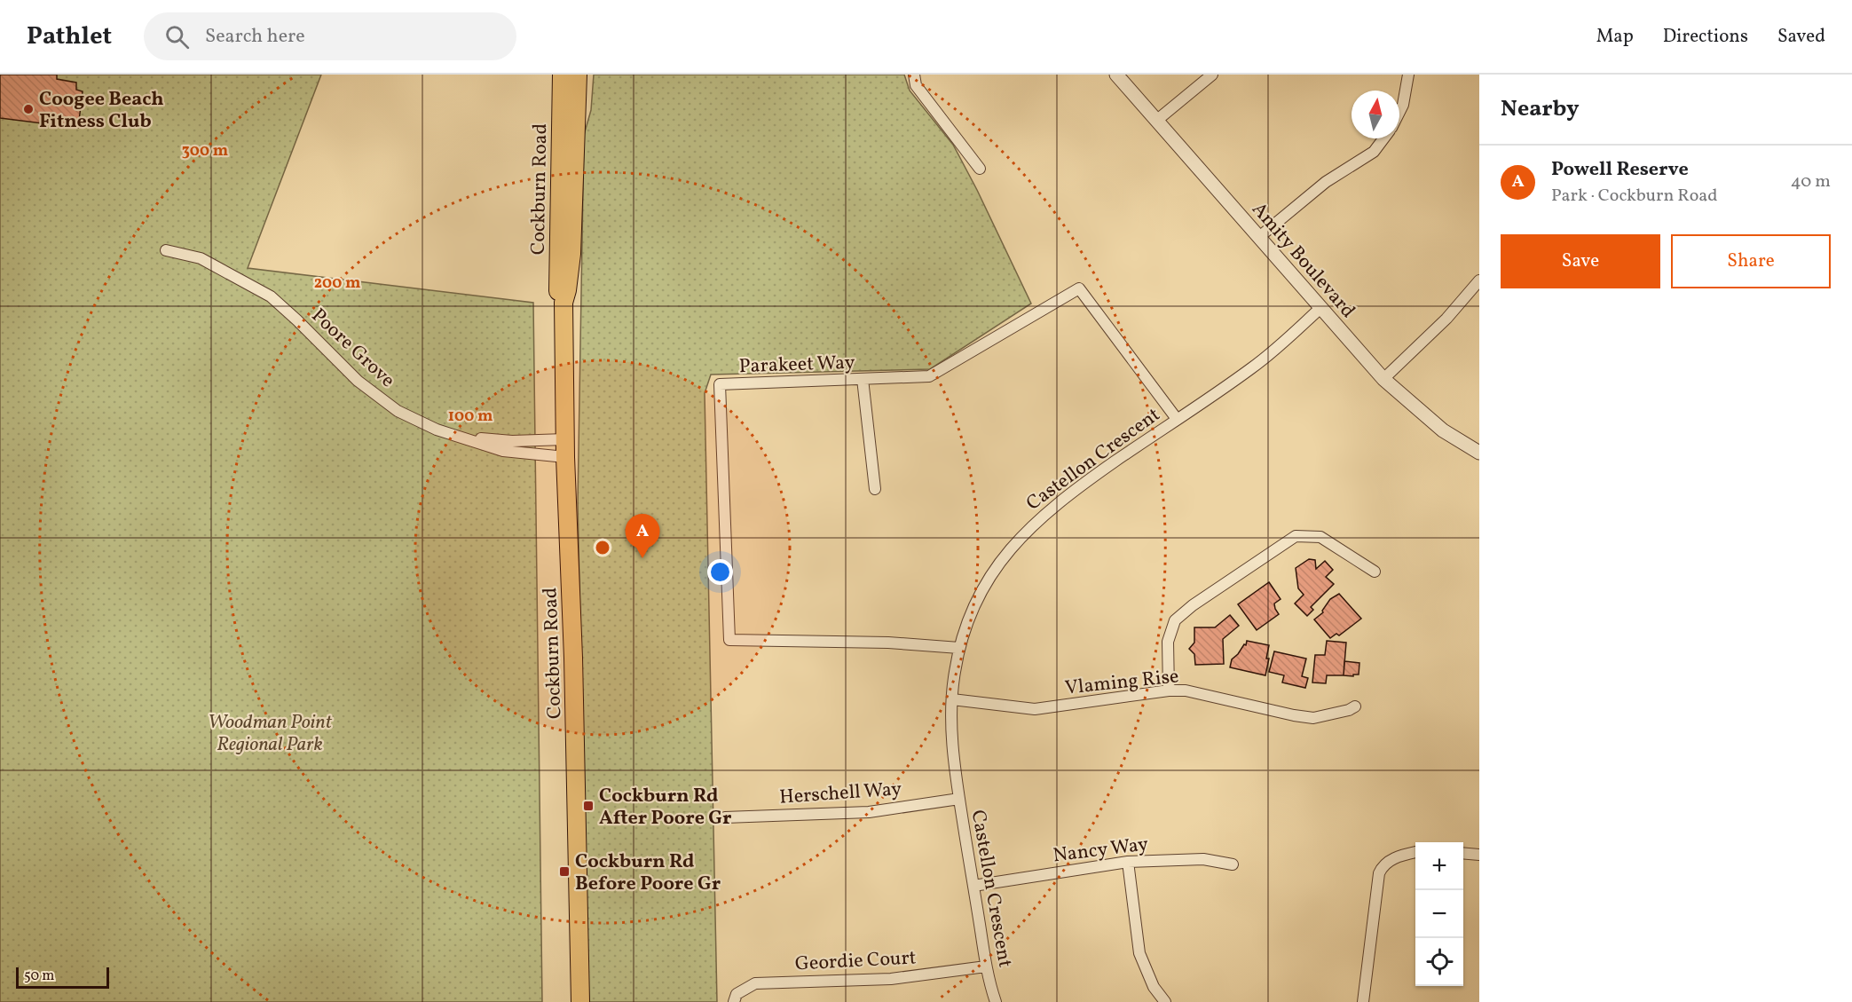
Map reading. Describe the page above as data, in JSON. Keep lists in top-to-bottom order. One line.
{"streets":{"main road":["Cockburn Road"],"street":["Amity Boulevard","Poore Grove","Parakeet Way","Castellon Crescent","Vlaming Rise","Herschell Way","Nancy Way","Geordie Court"]},"crossings":[["Cockburn Road","Poore Grove"],["Amity Boulevard","Castellon Crescent"],["Parakeet Way","Castellon Crescent"],["Castellon Crescent","Vlaming Rise"],["Castellon Crescent","Herschell Way"],["Castellon Crescent","Nancy Way"],["Castellon Crescent","Geordie Court"]],"parks":["Woodman Point Regional Park"],"places":{"other":["Coogee Beach Fitness Club"],"transit":["Cockburn Rd After Poore Gr","Cockburn Rd Before Poore Gr"]},"scale_bar":"50 m","north":"top","page":{"header":"Pathlet","search":"Search here","nav":["Map","Directions","Saved"],"heading":"Nearby","list":[{"mark":"A","name":"Powell Reserve","note":"Park · Cockburn Road","value":"40 m"}],"buttons":["Save","Share"],"pins":"A","map_buttons":["+","−"],"scale":"50 m"},"rings":["300 m","200 m","100 m"]}
